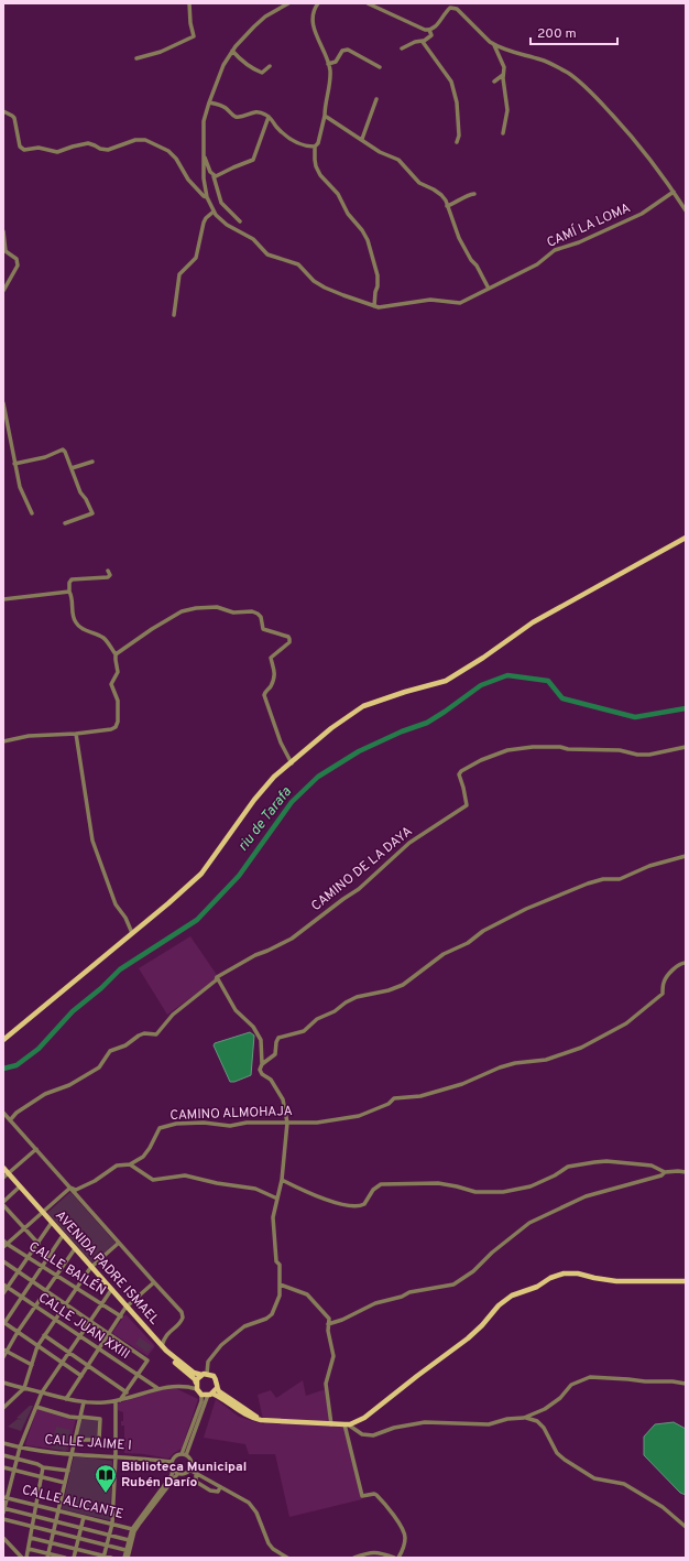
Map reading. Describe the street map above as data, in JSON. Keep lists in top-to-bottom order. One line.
{"streets":{"main road":["AVENIDA PADRE ISMAEL"],"street":["CAMÍ LA LOMA","CAMINO DE LA DAYA","CAMINO ALMOHAJA","CALLE BAILÉN","CALLE JUAN XXIII","CALLE JAIME I","CALLE ALICANTE"]},"water":["riu de Tarafa"],"places":{"library":["Biblioteca Municipal Rubén Darío"]},"scale_bar":"200 m"}
